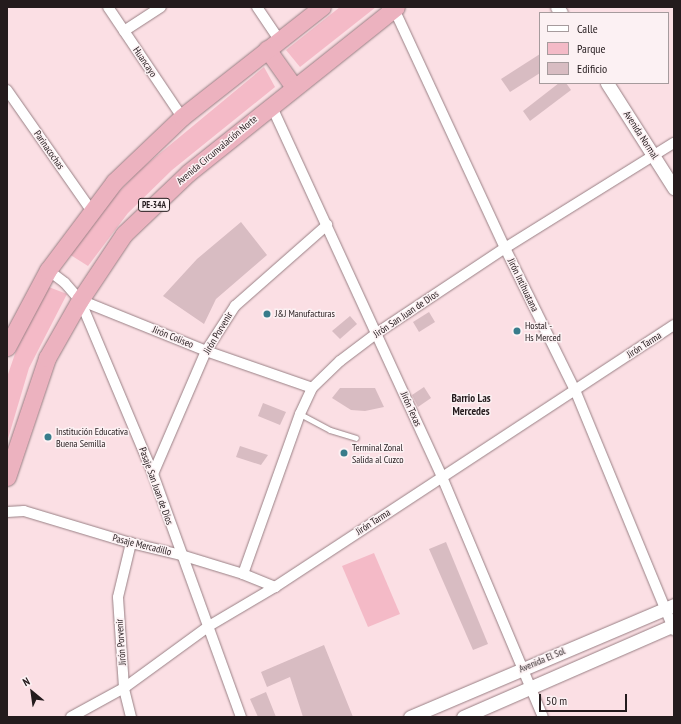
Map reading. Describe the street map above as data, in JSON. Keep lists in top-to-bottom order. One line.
{"streets":{"highway":["Avenida Circunvalación Norte","PE-34A"],"street":["Huancayo","Avenida Normal","Parinacochas","Jirón Intihuatana","Jirón San Juan de Dios","Jirón Porvenir","Jirón Coliseo","Jirón Tarma","Jirón Texas","Pasaje San Juan de Dios","Pasaje Mercadillo","Avenida El Sol"]},"crossings":[["Avenida Normal","Jirón San Juan de Dios"],["Avenida Circunvalación Norte","Jirón Intihuatana"],["Avenida Circunvalación Norte","Jirón Coliseo"],["Avenida Circunvalación Norte","Jirón Texas"],["Avenida Circunvalación Norte","Pasaje San Juan de Dios"],["Jirón Intihuatana","Jirón San Juan de Dios"],["Jirón Intihuatana","Jirón Tarma"],["Jirón Intihuatana","Avenida El Sol"],["Jirón San Juan de Dios","Jirón Coliseo"],["Jirón San Juan de Dios","Jirón Texas"],["Jirón San Juan de Dios","Pasaje Mercadillo"],["Jirón Porvenir","Jirón Coliseo"],["Jirón Porvenir","Jirón Tarma"],["Jirón Porvenir","Jirón Texas"],["Jirón Porvenir","Pasaje San Juan de Dios"],["Jirón Porvenir","Pasaje Mercadillo"],["Jirón Coliseo","Pasaje San Juan de Dios"],["Jirón Tarma","Jirón Texas"],["Jirón Tarma","Pasaje San Juan de Dios"],["Jirón Tarma","Pasaje Mercadillo"],["Jirón Texas","Avenida El Sol"],["Pasaje San Juan de Dios","Pasaje Mercadillo"]],"districts":["Barrio Las Mercedes"],"places":["J&J Manufacturas","Hostal - Hs Merced","Institución Educativa Buena Semilla","Terminal Zonal Salida al Cuzco"],"legend":["Calle","Parque","Edificio"],"scale_bar":"50 m","north":"top left"}
